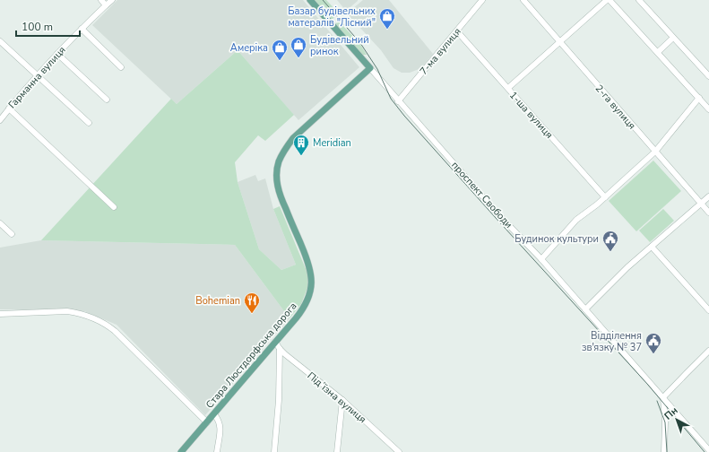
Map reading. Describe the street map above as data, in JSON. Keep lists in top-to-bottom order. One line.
{"streets":{"main road":["Стара Люстдорфська дорога"],"street":["7-ма вулиця","Гарманна вулиця","2-га вулиця","1-ша вулиця","проспект Свободи","Підʼїзна вулиця"]},"crossings":[["7-ма вулиця","1-ша вулиця"],["7-ма вулиця","проспект Свободи"],["проспект Свободи","Стара Люстдорфська дорога"],["Стара Люстдорфська дорога","Підʼїзна вулиця"]],"places":{"shop":["Базар будівельних матералів \"Лісний\"","Будівельний ринок","Амеріка"],"building":["Meridian"],"public building":["Будинок культури","Відділення зв'язку № 37"],"restaurant":["Bohemian"]},"scale_bar":"100 m","north":"top left"}
